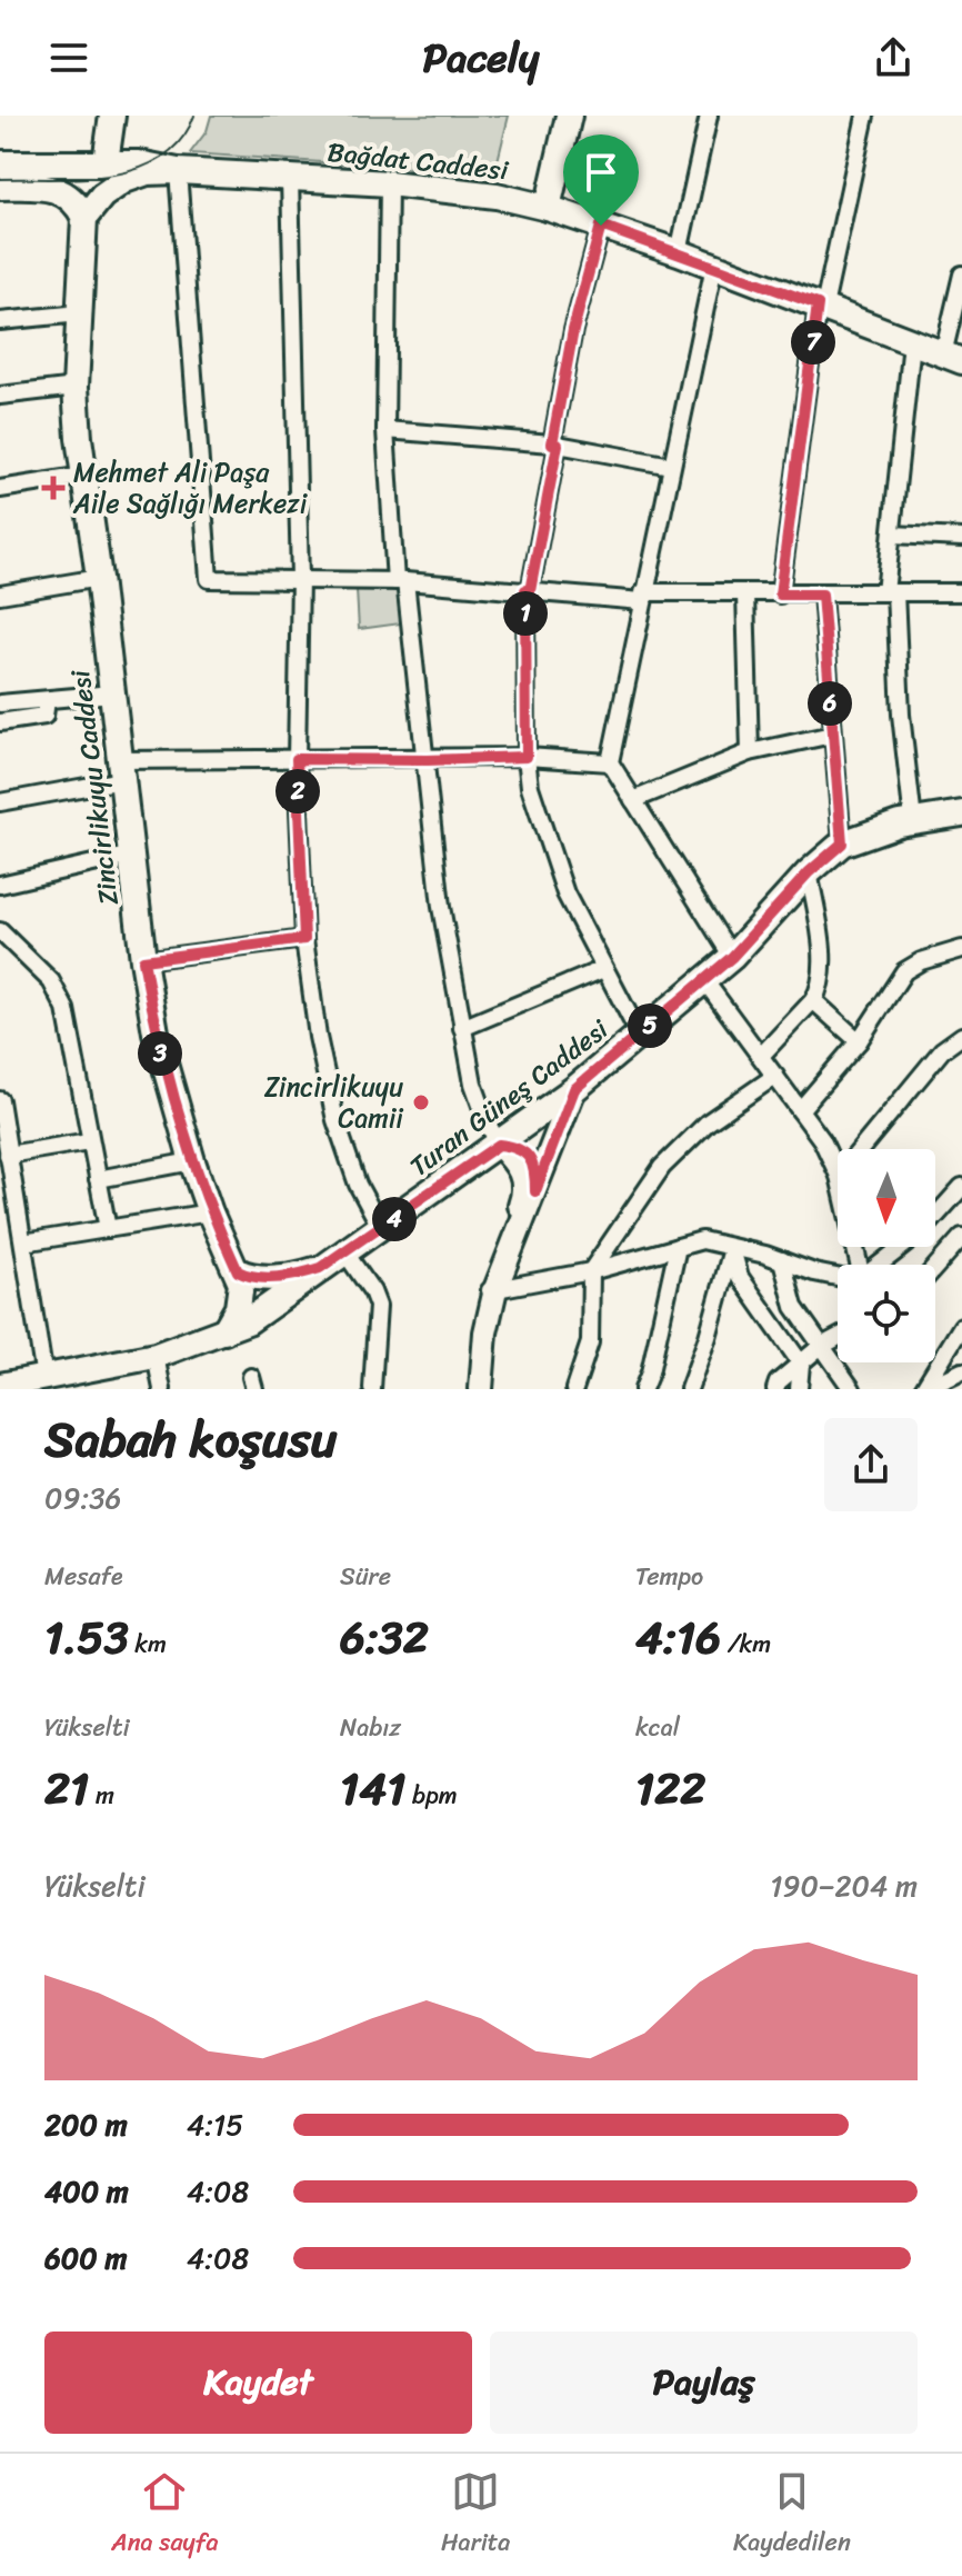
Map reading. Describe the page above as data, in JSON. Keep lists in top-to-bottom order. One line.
{"streets":{"main road":["Bağdat Caddesi","Zincirlikuyu Caddesi","Turan Güneş Caddesi"]},"crossings":[["Zincirlikuyu Caddesi","Turan Güneş Caddesi"]],"places":{"health":["Mehmet Ali Paşa Aile Sağlığı Merkezi"],"other":["Zincirlikuyu Camii"]},"north":"bottom","page":{"header":"Pacely","pins":["7","1","6","2","5","3","4"],"heading":["Sabah koşusu","09:36"],"stats":[["Mesafe","1.53 km"],["Süre","6:32"],["Tempo","4:16 /km"],["Yükselti","21 m"],["Nabız","141 bpm"],["kcal","122"]],"chart":["Yükselti","190–204 m"],"list":[{"name":"200 m","note":"4:15"},{"name":"400 m","note":"4:08"},{"name":"600 m","note":"4:08"}],"buttons":["Kaydet","Paylaş"],"tabs":["Ana sayfa","Harita","Kaydedilen"]}}
